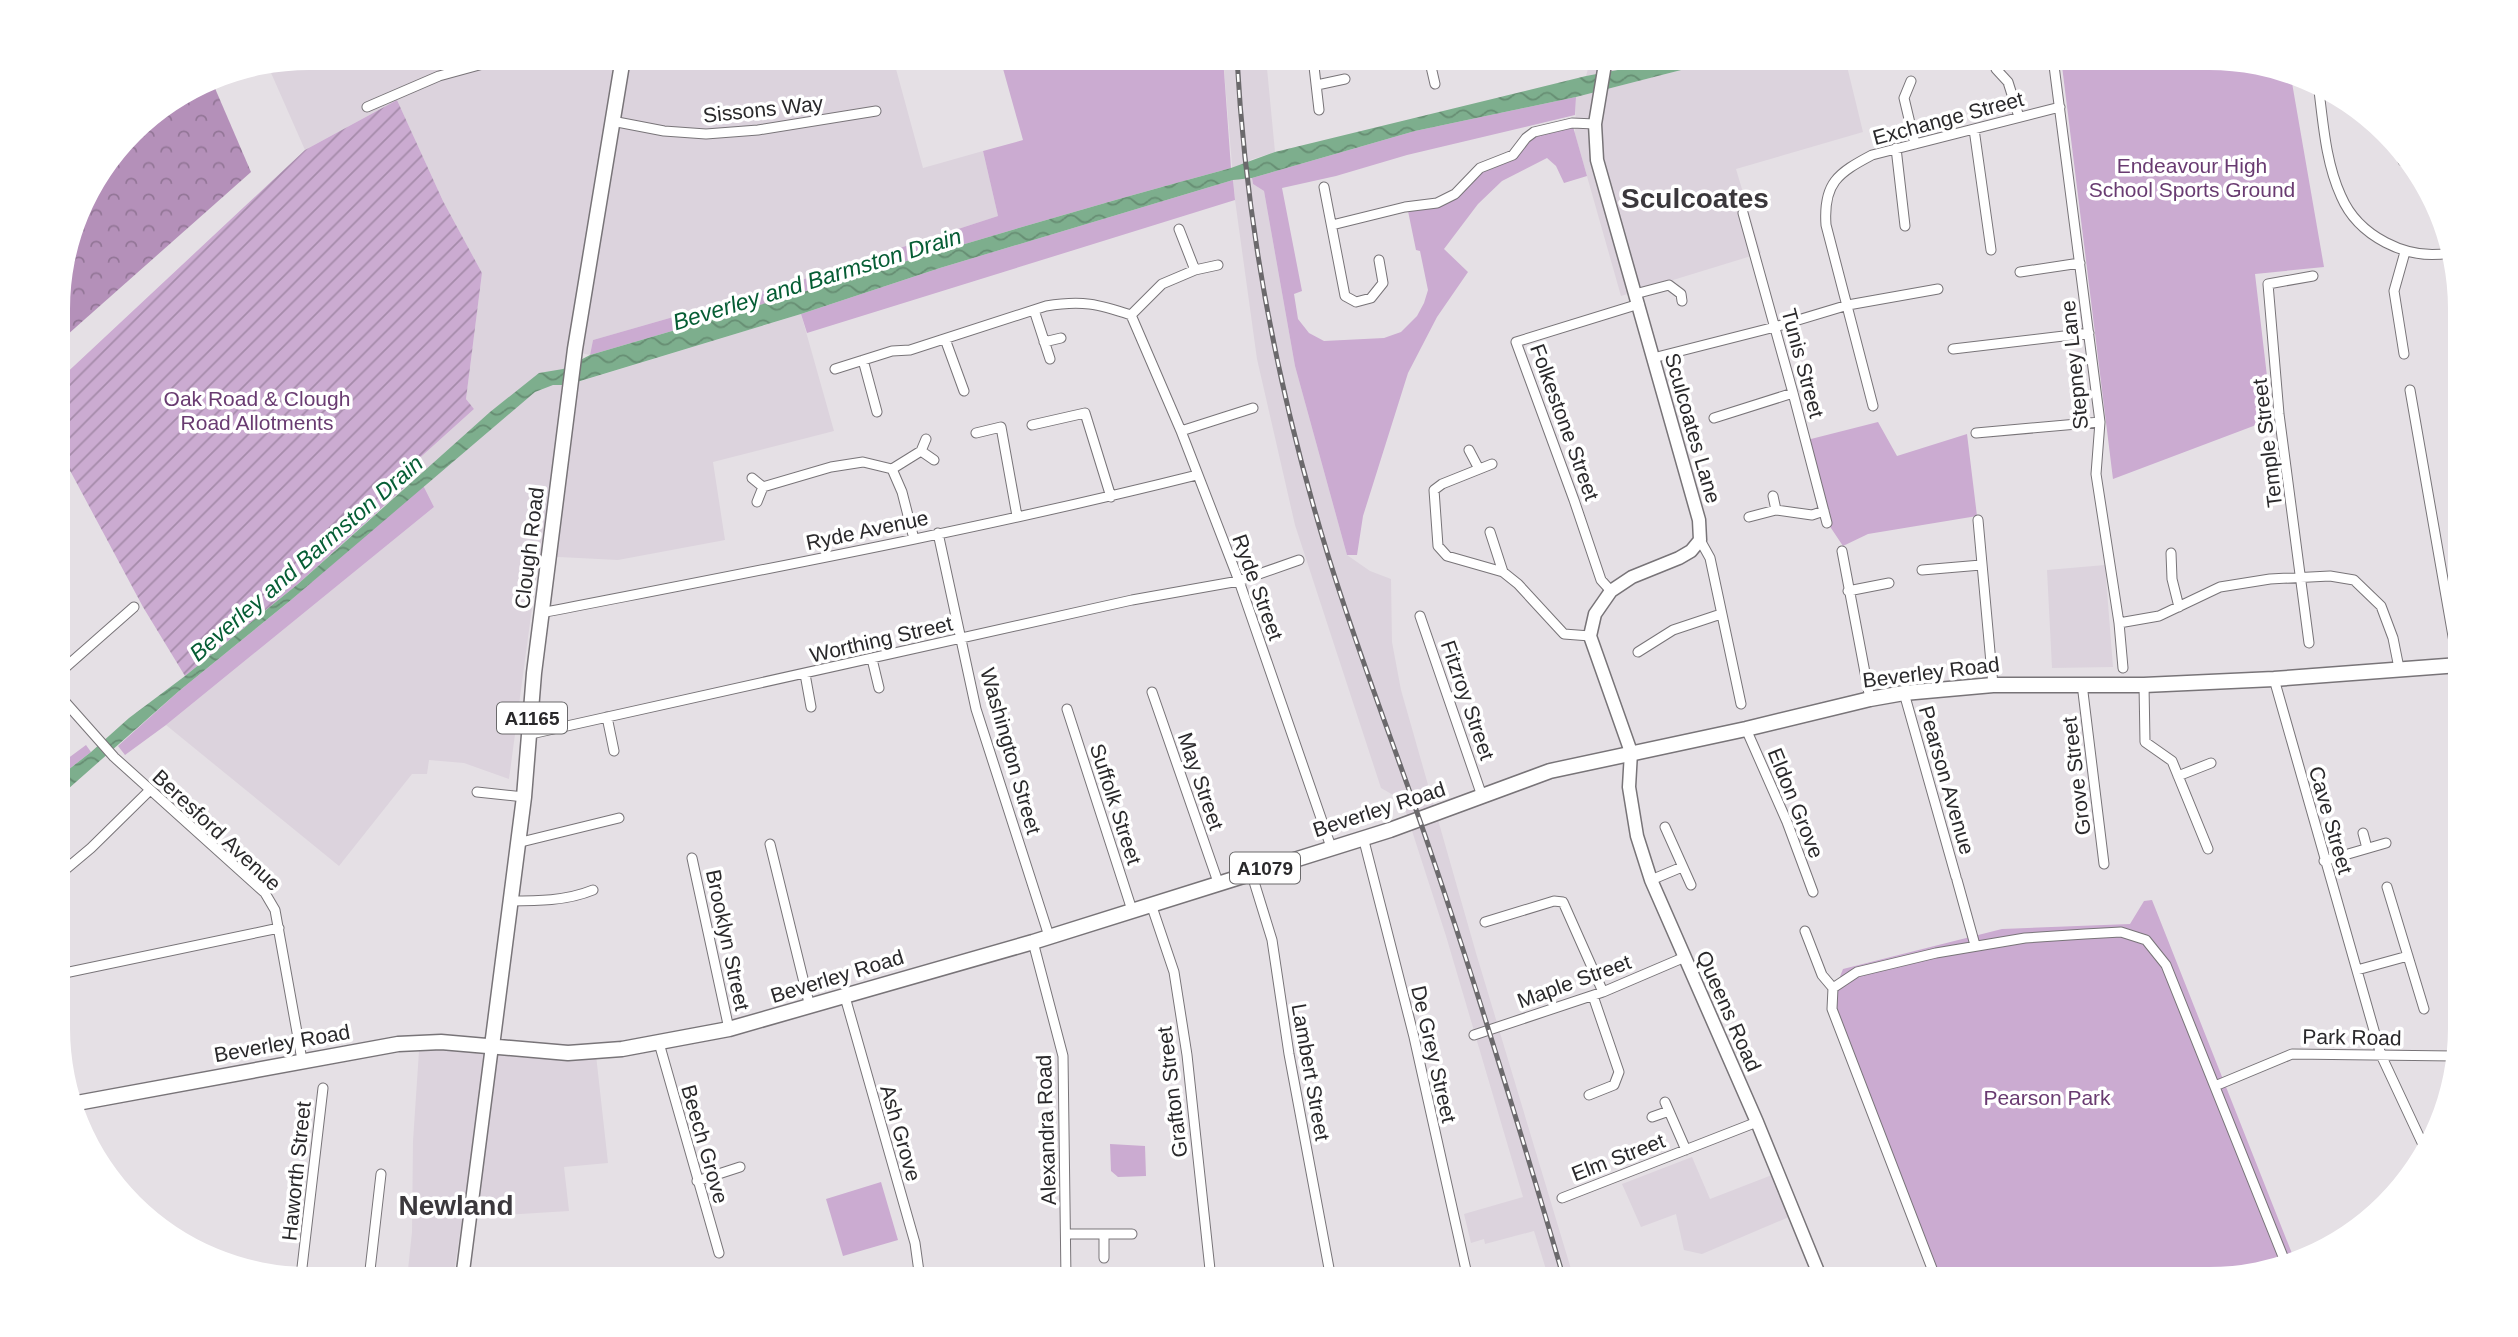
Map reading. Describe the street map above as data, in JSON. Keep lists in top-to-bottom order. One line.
{"streets":{"main road":["Clough Road","Beverley Road","A1165","A1079"],"street":["Sissons Way","Exchange Street","Tunis Street","Stepney Lane","Folkestone Street","Sculcoates Lane","Temple Street","Ryde Avenue","Ryde Street","Worthing Street","Fitzroy Street","Washington Street","Grove Street","Pearson Avenue","May Street","Eldon Grove","Suffolk Street","Cave Street","Beresford Avenue","Brooklyn Street","Maple Street","Queens Road","Park Road","De Grey Street","Lambert Street","Grafton Street","Alexandra Road","Ash Grove","Beech Grove","Elm Street","Haworth Street"]},"crossings":[["Sissons Way","Clough Road"],["Exchange Street","Stepney Lane"],["Folkestone Street","Sculcoates Lane"],["Ryde Avenue","Clough Road"],["Ryde Avenue","Ryde Street"],["Ryde Avenue","Washington Street"],["Clough Road","Worthing Street"],["Clough Road","Beverley Road"],["Ryde Street","Worthing Street"],["Ryde Street","Beverley Road"],["Worthing Street","Washington Street"],["Beverley Road","Fitzroy Street"],["Beverley Road","Washington Street"],["Beverley Road","Grove Street"],["Beverley Road","Pearson Avenue"],["Beverley Road","May Street"],["Beverley Road","Eldon Grove"],["Beverley Road","Suffolk Street"],["Beverley Road","Cave Street"],["Beverley Road","Beresford Avenue"],["Beverley Road","Brooklyn Street"],["Beverley Road","Queens Road"],["Beverley Road","De Grey Street"],["Beverley Road","Lambert Street"],["Beverley Road","Grafton Street"],["Beverley Road","Alexandra Road"],["Beverley Road","Ash Grove"],["Beverley Road","Beech Grove"],["Cave Street","Park Road"],["Maple Street","Queens Road"],["Queens Road","Elm Street"]],"districts":["Sculcoates","Newland"],"water":["Beverley and Barmston Drain"],"parks":["Endeavour High School Sports Ground","Oak Road & Clough Road Allotments","Pearson Park"]}
